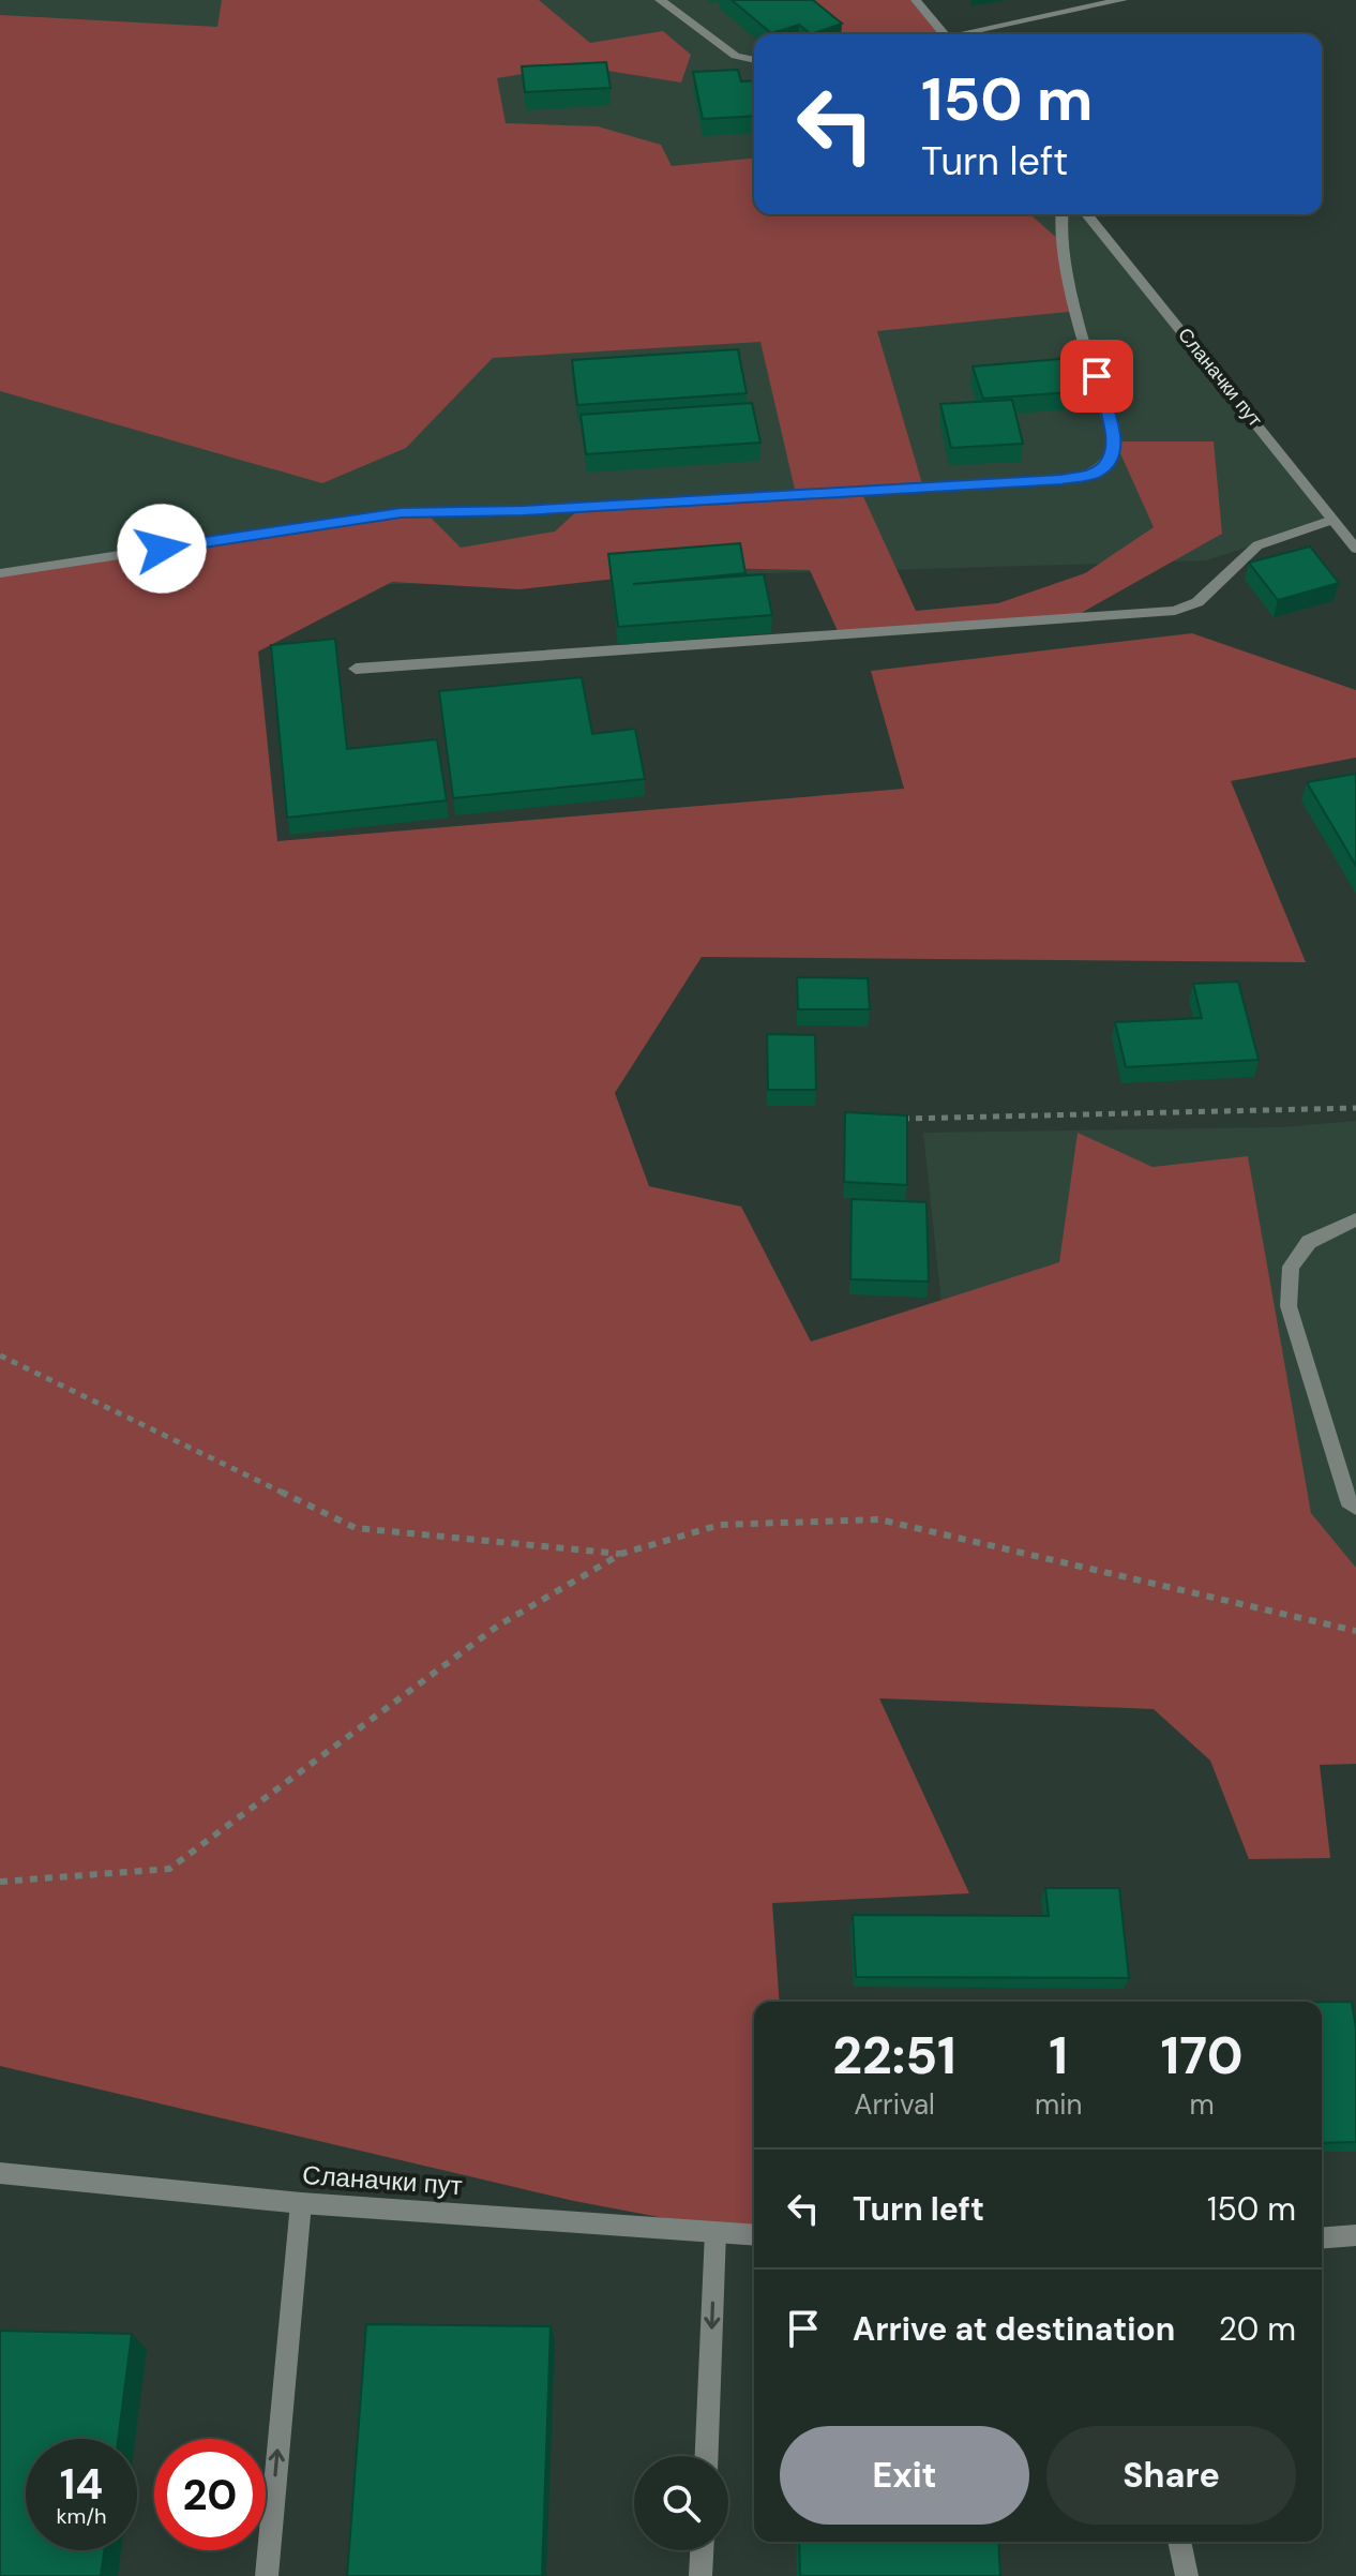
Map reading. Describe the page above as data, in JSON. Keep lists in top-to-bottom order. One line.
{"streets":{"street":["Сланачки пут"]},"page":{"turn":["150 m","Turn left"],"eta":["22:51","Arrival","1","min","170","m"],"list":[{"name":"Turn left","value":"150 m"},{"name":"Arrive at destination","value":"20 m"}],"buttons":["Exit","Share"],"speed":"14 km/h","limit":"20"}}
